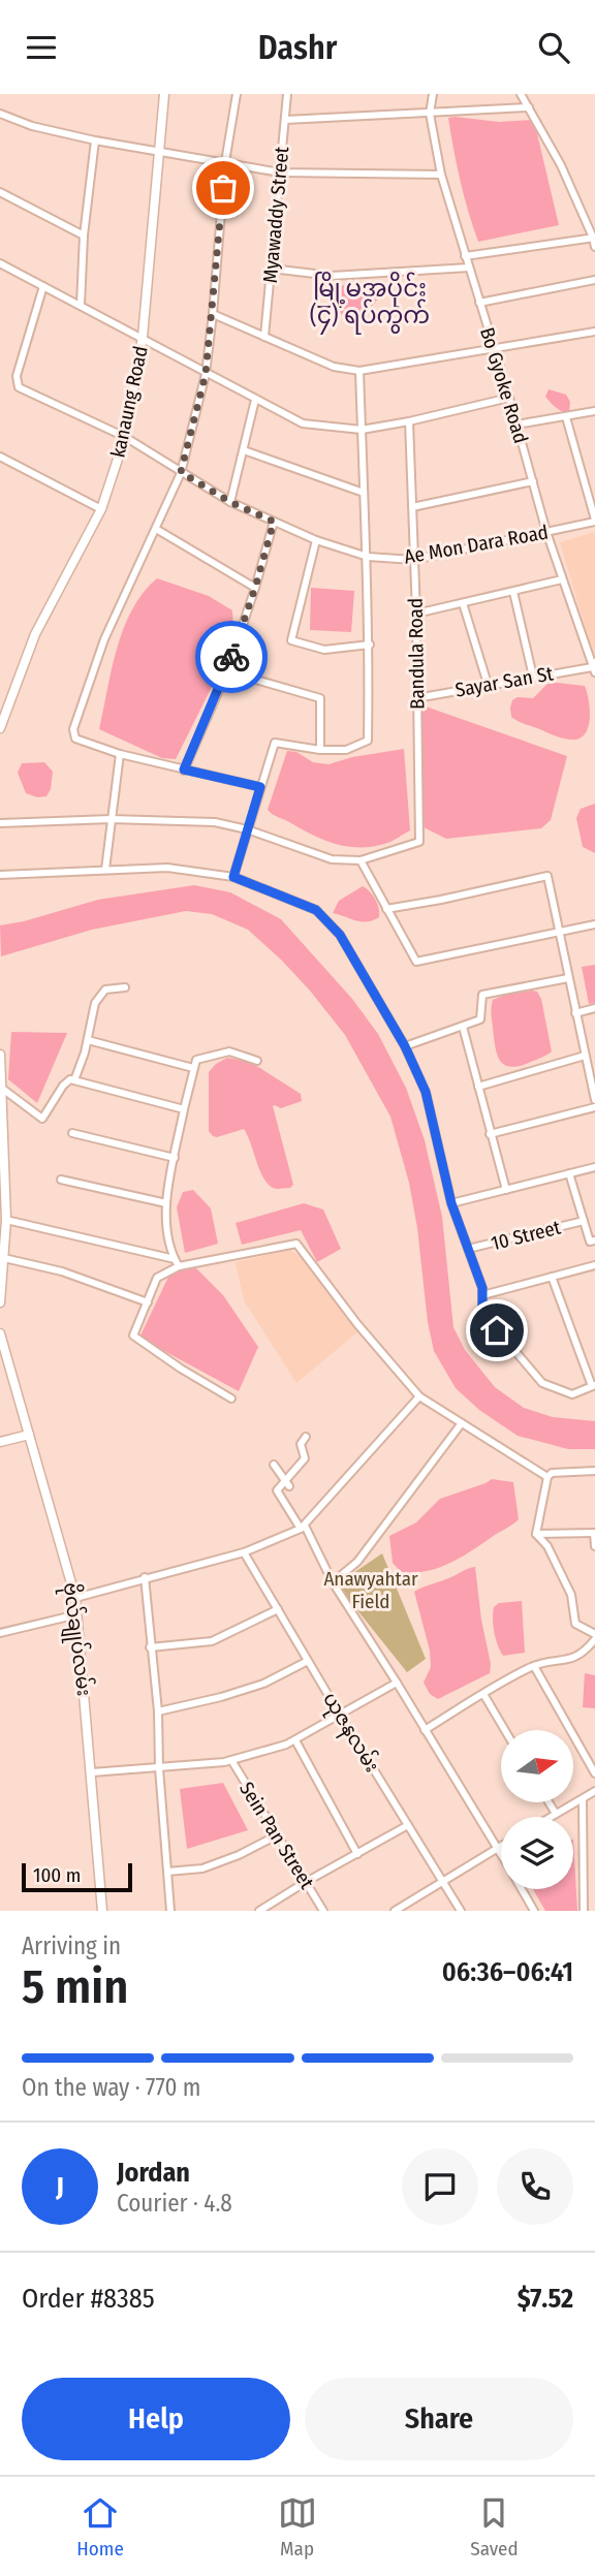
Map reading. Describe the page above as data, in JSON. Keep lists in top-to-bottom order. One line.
{"streets":{"street":["Myawaddy Street","Bo Gyoke Road","kanaung Road","Ae Mon Dara Road","Bandula Road","Sayar San St","10 Street","ဗိုလ်ချုပ်လမ်း","ယုဇနလမ်း","Sein Pan Street"]},"crossings":[["Bo Gyoke Road","Ae Mon Dara Road"],["Bo Gyoke Road","Sayar San St"],["kanaung Road","Ae Mon Dara Road"],["Ae Mon Dara Road","Bandula Road"],["Bandula Road","Sayar San St"]],"districts":["မြို့မအပိုင်း (၄) ရပ်ကွက်"],"parks":["Anawyahtar Field"],"scale_bar":"100 m","north":"right","page":{"header":"Dashr","scale":"100 m","heading":["5 min","Arriving in","06:36–06:41"],"panel":["Jordan","Courier · 4.8","Order #8385","$7.52"],"bar":"On the way · 770 m","round":"J","buttons":["Help","Share"],"tabs":["Home","Map","Saved"]}}
